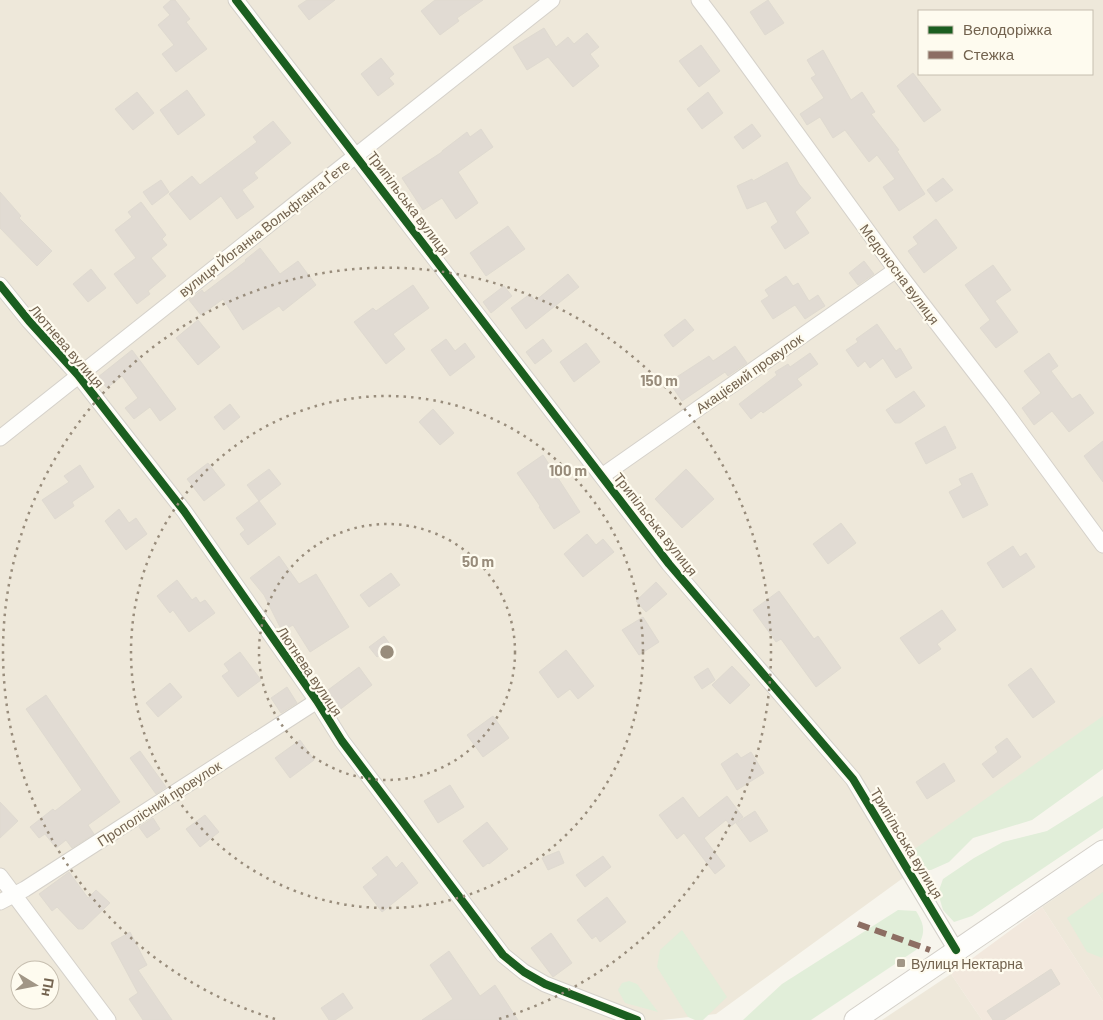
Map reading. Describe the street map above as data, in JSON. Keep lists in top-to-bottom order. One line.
{"streets":{"street":["Трипільська вулиця","вулиця Йоганна Вольфганга Ґете","Медоносна вулиця","Лютнева вулиця","Акацієвий провулок","Прополісний провулок"]},"crossings":[["Трипільська вулиця","вулиця Йоганна Вольфганга Ґете"],["Трипільська вулиця","Акацієвий провулок"],["вулиця Йоганна Вольфганга Ґете","Лютнева вулиця"],["Медоносна вулиця","Акацієвий провулок"],["Лютнева вулиця","Прополісний провулок"]],"places":{"transit":["Вулиця Нектарна"]},"legend":["Велодоріжка","Стежка"],"north":"right","rings":["150 m","100 m","50 m"]}
